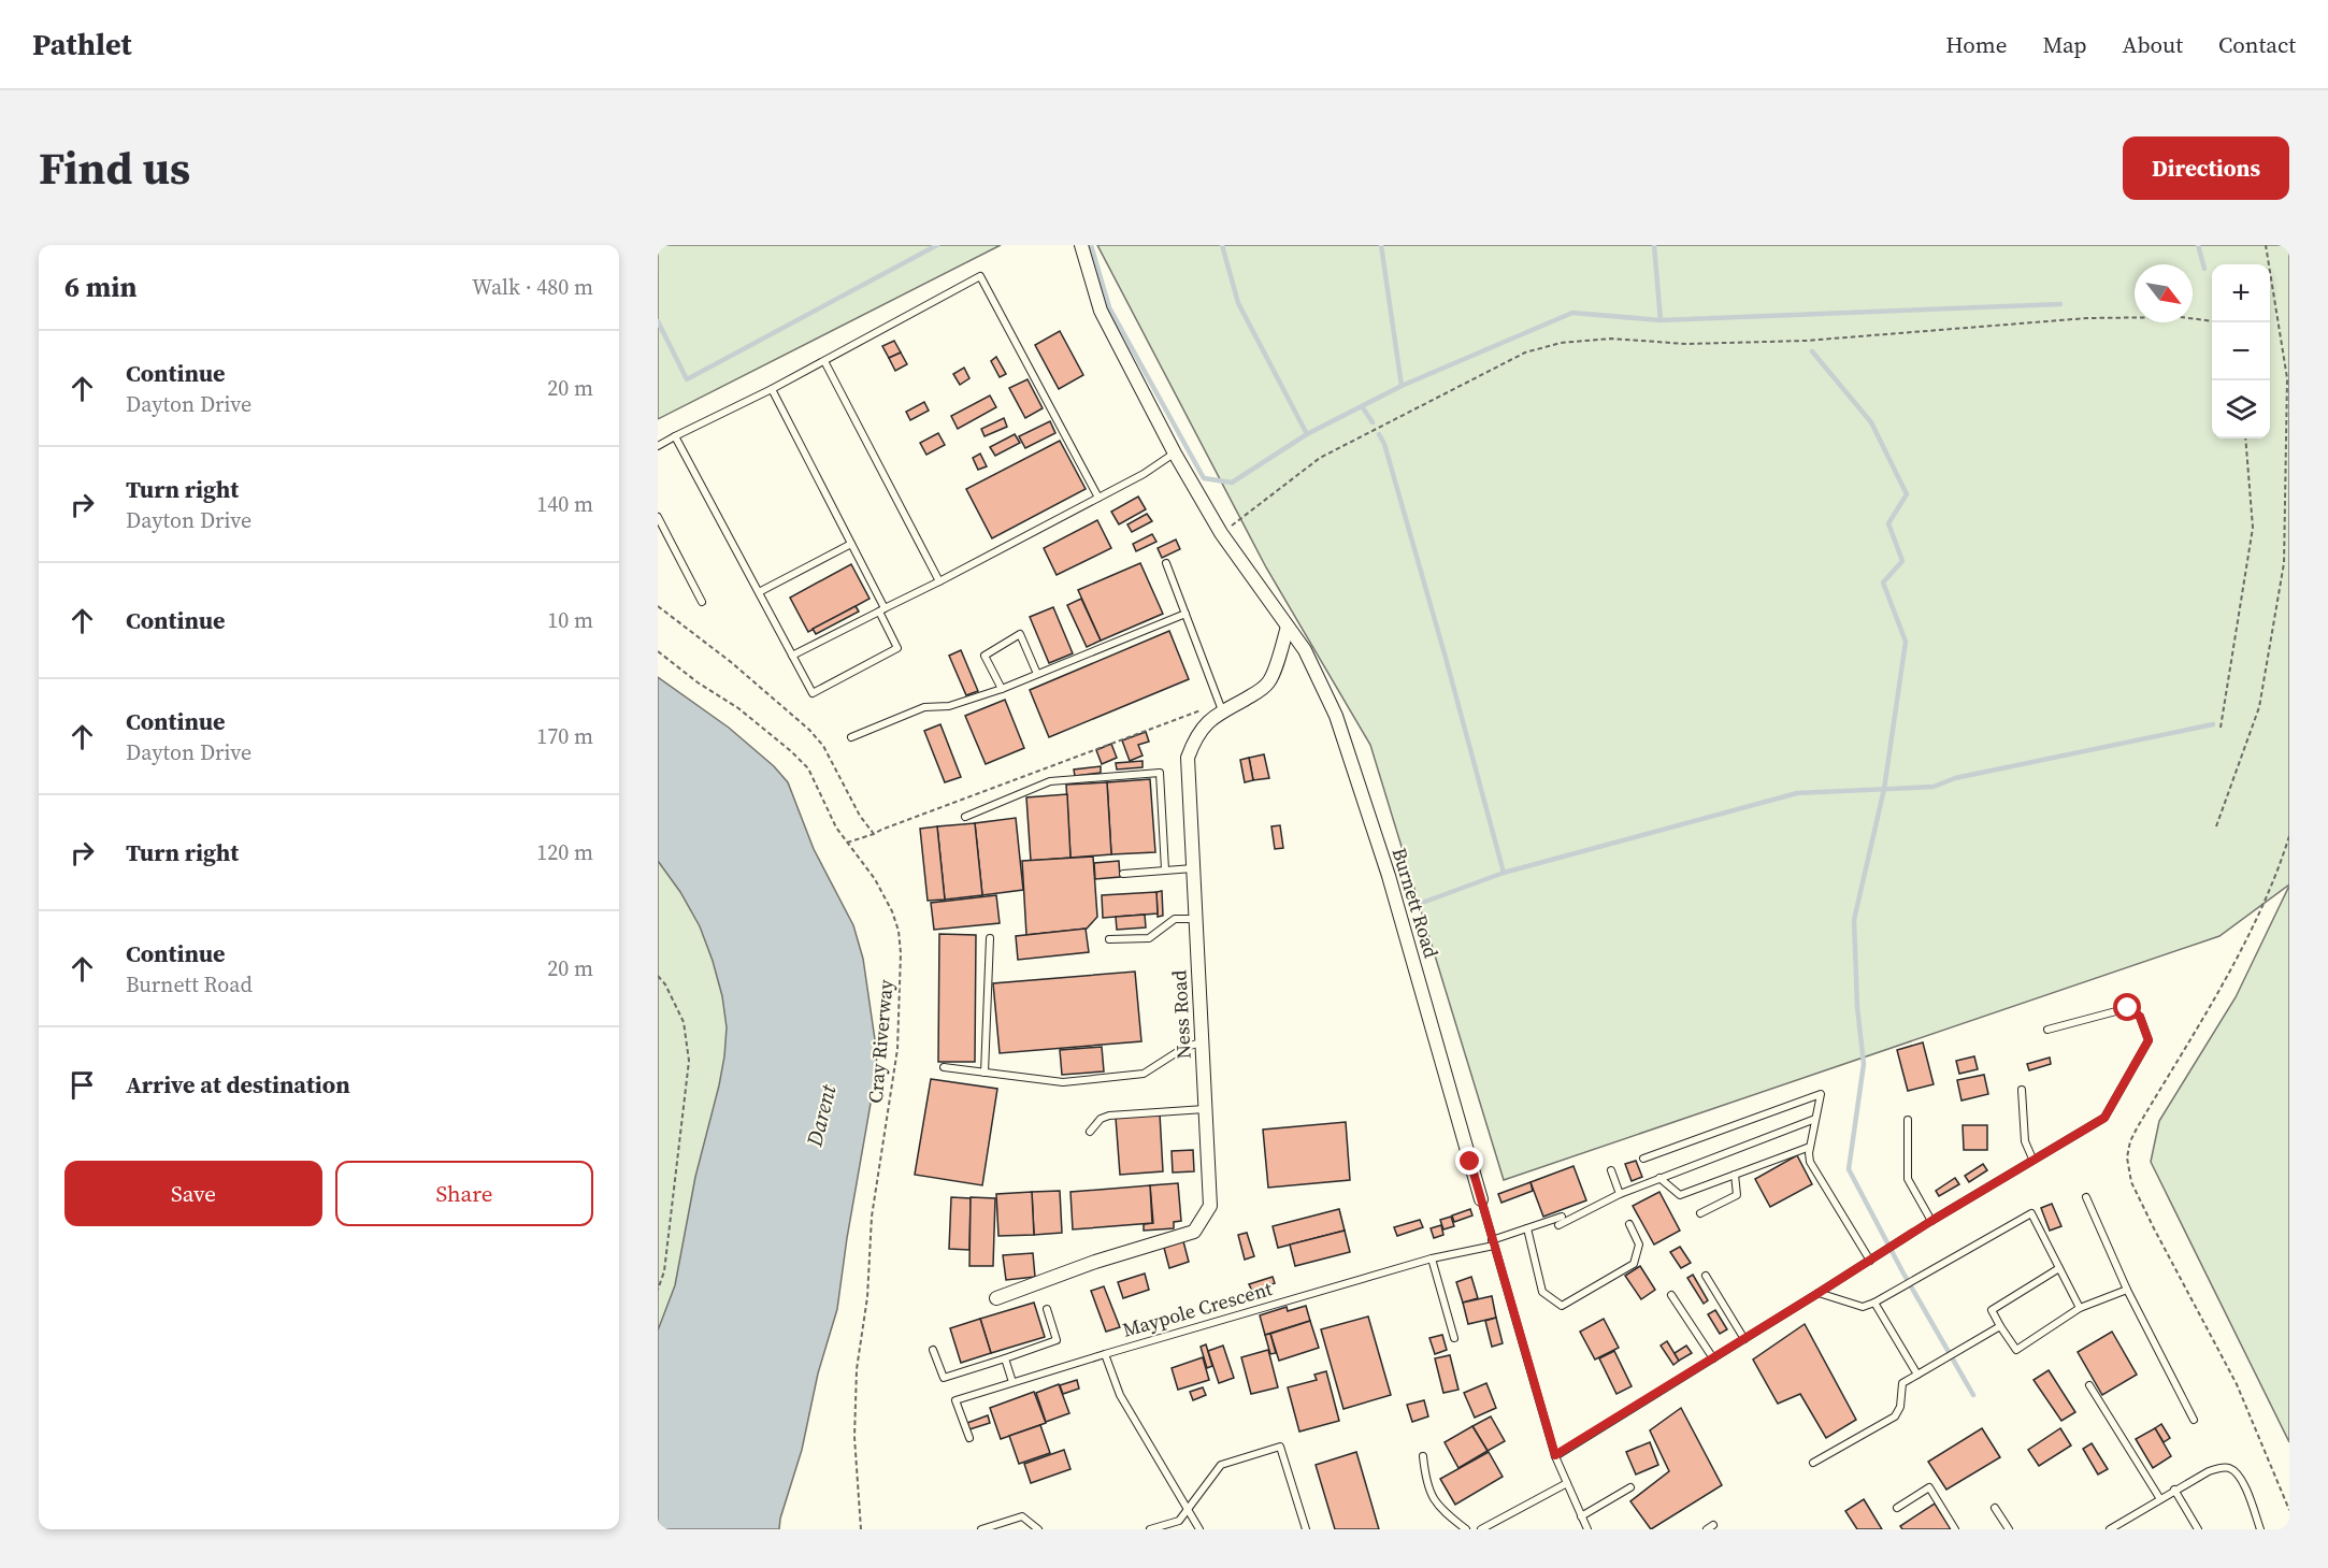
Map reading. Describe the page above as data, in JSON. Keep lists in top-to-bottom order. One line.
{"streets":{"street":["Burnett Road","Ness Road"],"lane":["Maypole Crescent"],"path":["Cray Riverway"]},"crossings":[["Burnett Road","Ness Road"]],"water":["Darent"],"north":"bottom right","page":{"header":"Pathlet","nav":["Home","Map","About","Contact"],"title":"Find us","buttons":["Directions",["Save","Share"]],"heading":["6 min","Walk · 480 m"],"map_buttons":["+","−"],"list":[["Continue","Dayton Drive","20 m"],["Turn right","Dayton Drive","140 m"],["Continue","10 m"],["Continue","Dayton Drive","170 m"],["Turn right","120 m"],["Continue","Burnett Road","20 m"],"Arrive at destination"]}}
